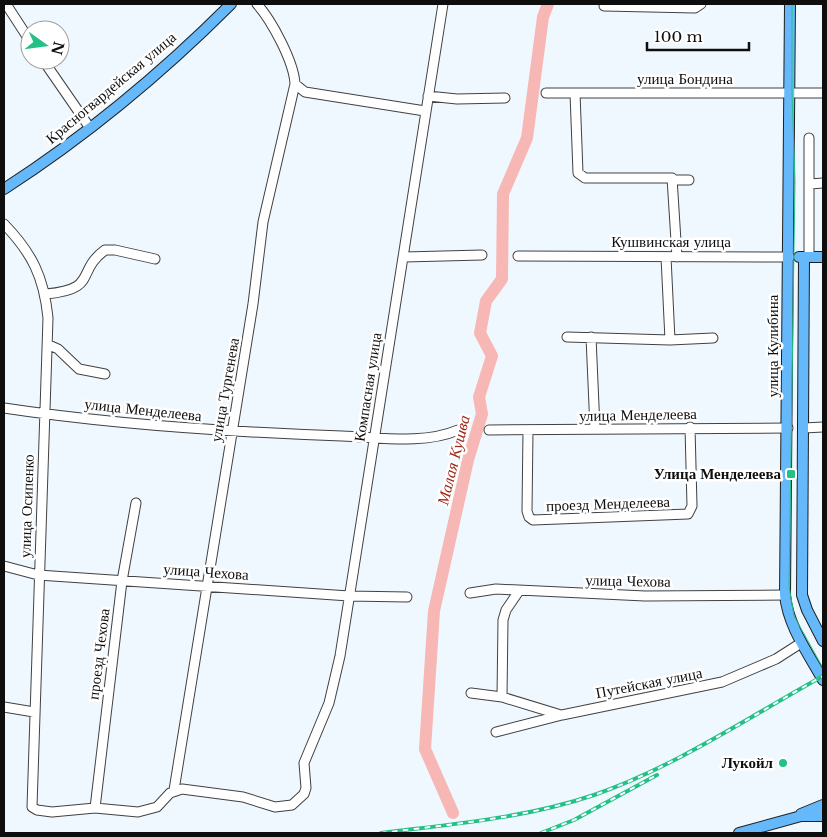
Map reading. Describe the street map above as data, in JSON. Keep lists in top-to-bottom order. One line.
{"streets":{"main road":["Красногвардейская улица","Кушвинская улица","улица Кулибина"],"street":["улица Бондина","Компасная улица","улица Тургенева","улица Менделеева","проезд Менделеева","улица Осипенко","улица Чехова","проезд Чехова","Путейская улица"]},"crossings":[["улица Бондина","улица Кулибина"],["Кушвинская улица","улица Кулибина"],["улица Кулибина","улица Менделеева"],["улица Кулибина","улица Чехова"],["улица Кулибина","Путейская улица"],["Компасная улица","улица Тургенева"],["Компасная улица","улица Менделеева"],["Компасная улица","улица Чехова"],["улица Тургенева","улица Менделеева"],["улица Тургенева","улица Чехова"],["улица Менделеева","проезд Менделеева"],["улица Менделеева","улица Осипенко"],["улица Осипенко","улица Чехова"],["улица Осипенко","проезд Чехова"],["улица Чехова","проезд Чехова"]],"water":["Малая Кушва"],"places":{"transit":["Улица Менделеева"],"other":["Лукойл"]},"scale_bar":"100 m","north":"right"}
